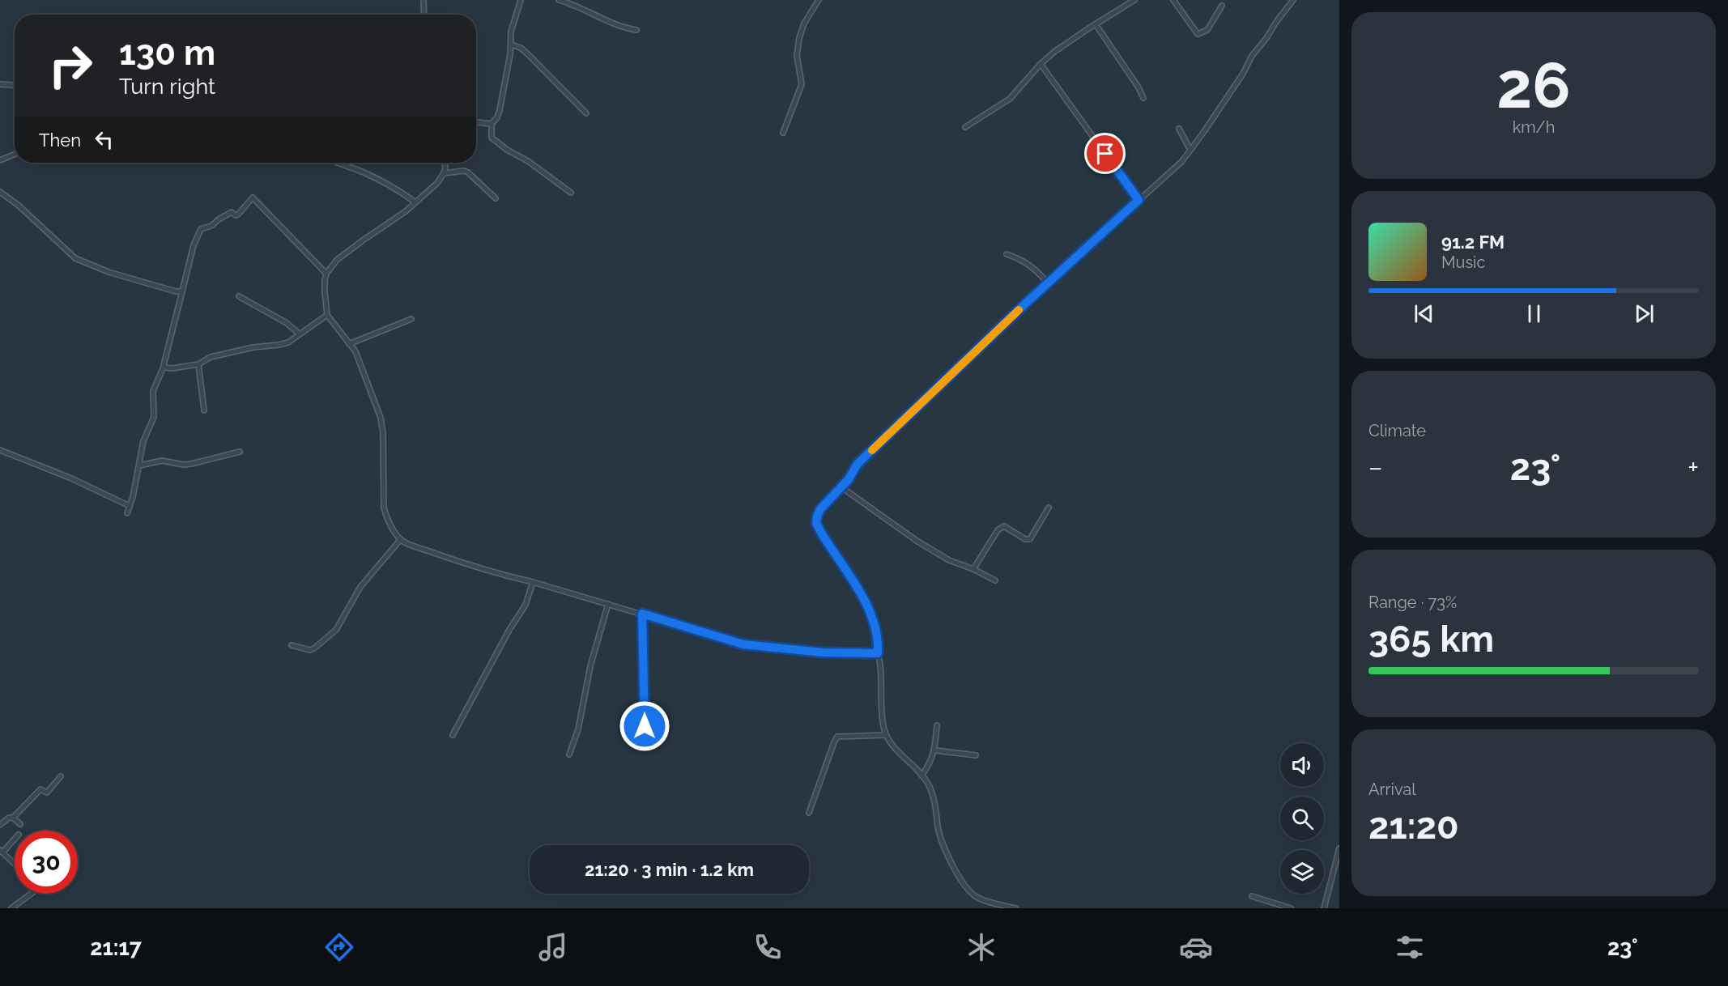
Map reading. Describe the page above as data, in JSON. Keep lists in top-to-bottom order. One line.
{"page":{"tile":[["26","km/h"],"Climate",["Range · 73%","365 km"],["Arrival","21:20"]],"turn":["130 m","Turn right"],"then":"Then","song":["91.2 FM","Music"],"heat":["−","23°","+"],"limit":"30","trip":"21:20 · 3 min · 1.2 km","tabs":["21:17","23°"]}}
